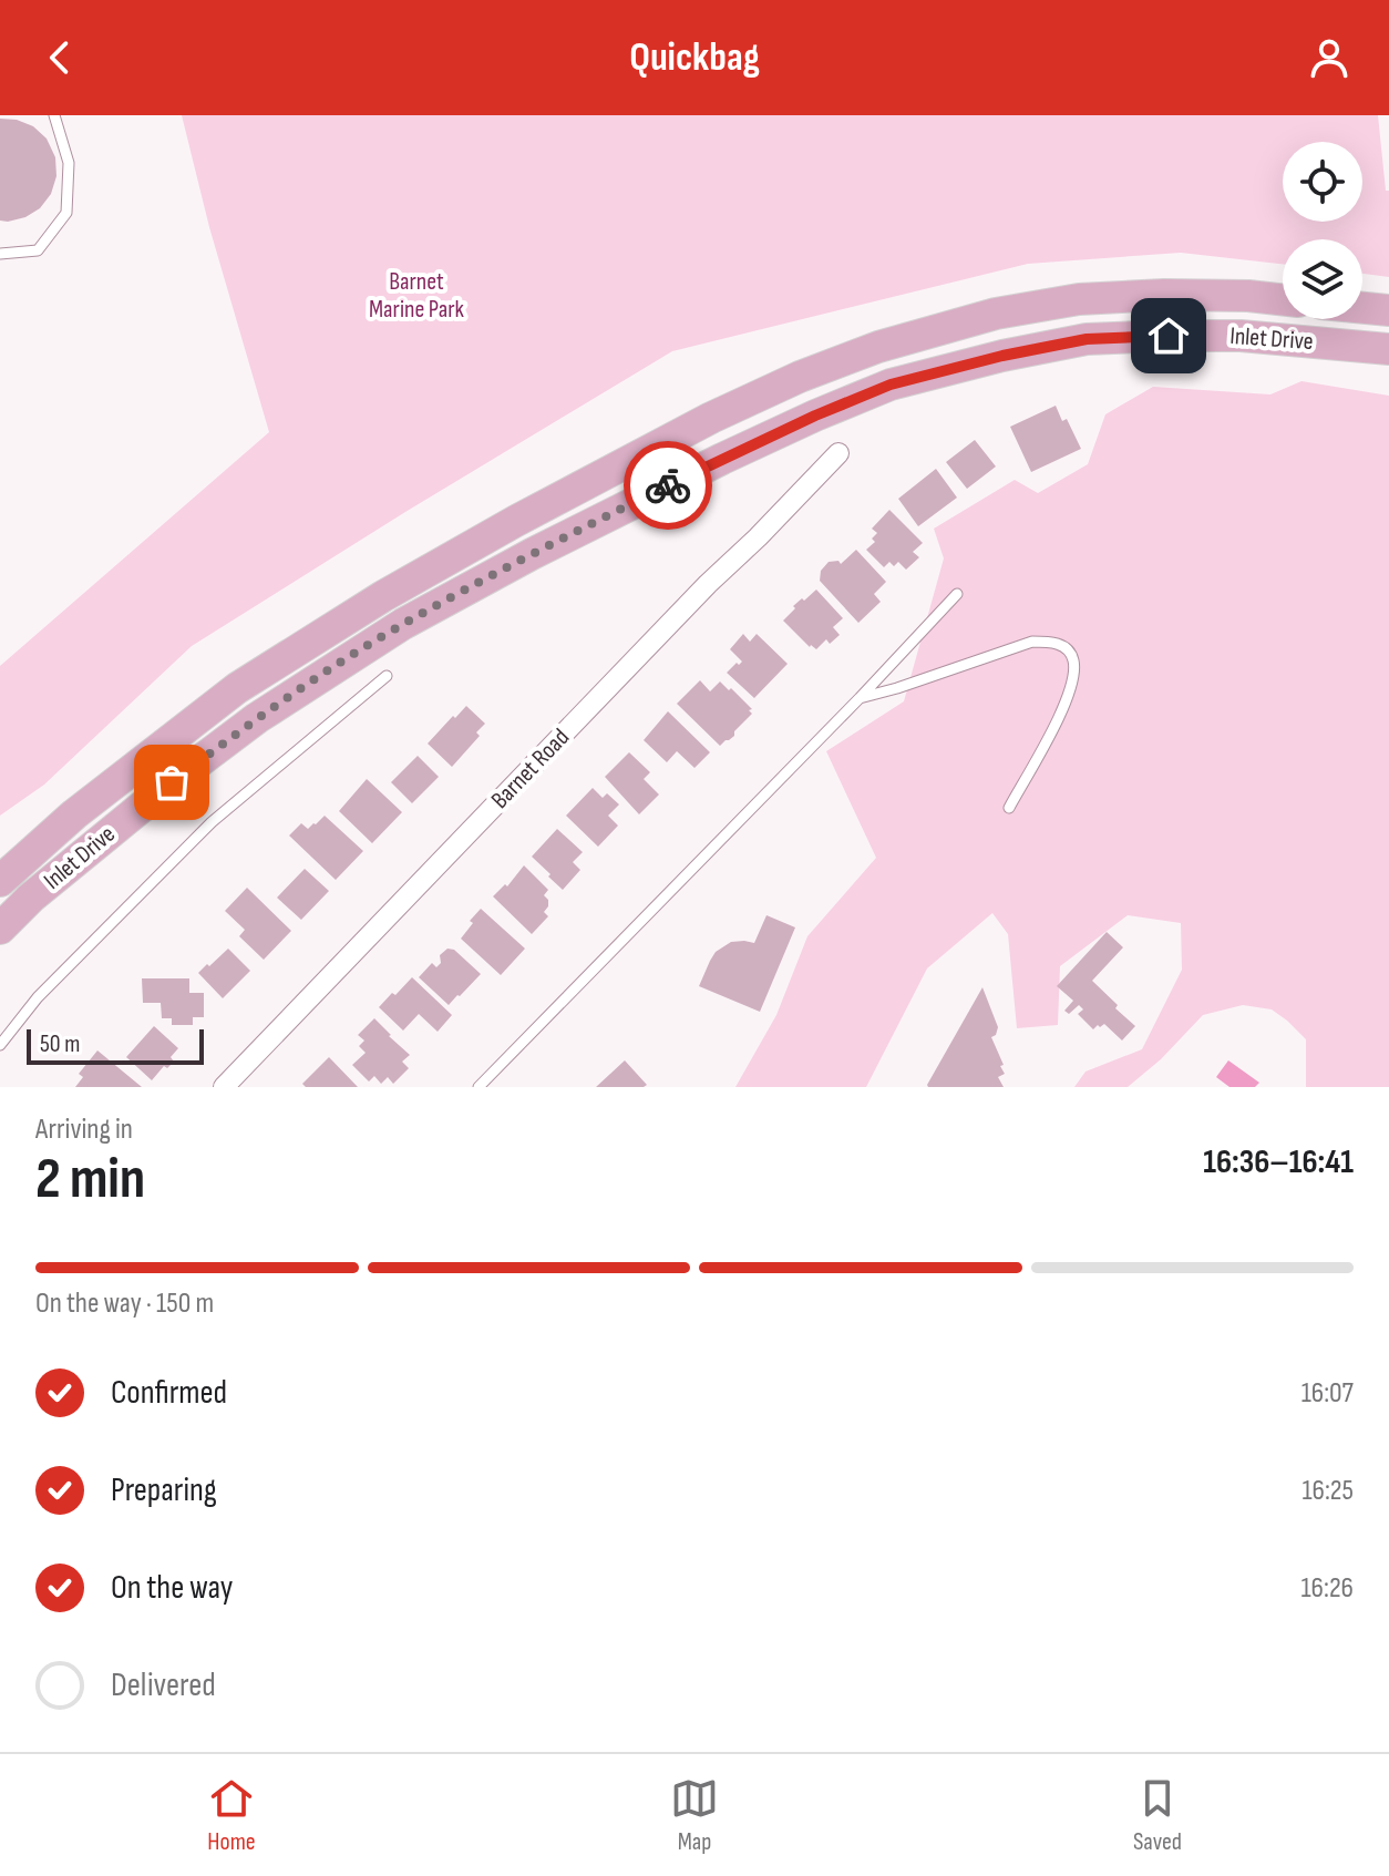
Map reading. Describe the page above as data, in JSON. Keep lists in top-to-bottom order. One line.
{"streets":{"main road":["Inlet Drive"],"street":["Barnet Road"]},"parks":["Barnet Marine Park"],"scale_bar":"50 m","page":{"header":"Quickbag","scale":"50 m","heading":["2 min","Arriving in","16:36–16:41"],"bar":"On the way · 150 m","list":[["Confirmed","16:07"],["Preparing","16:25"],["On the way","16:26"],"Delivered"],"tabs":["Home","Map","Saved"]}}
